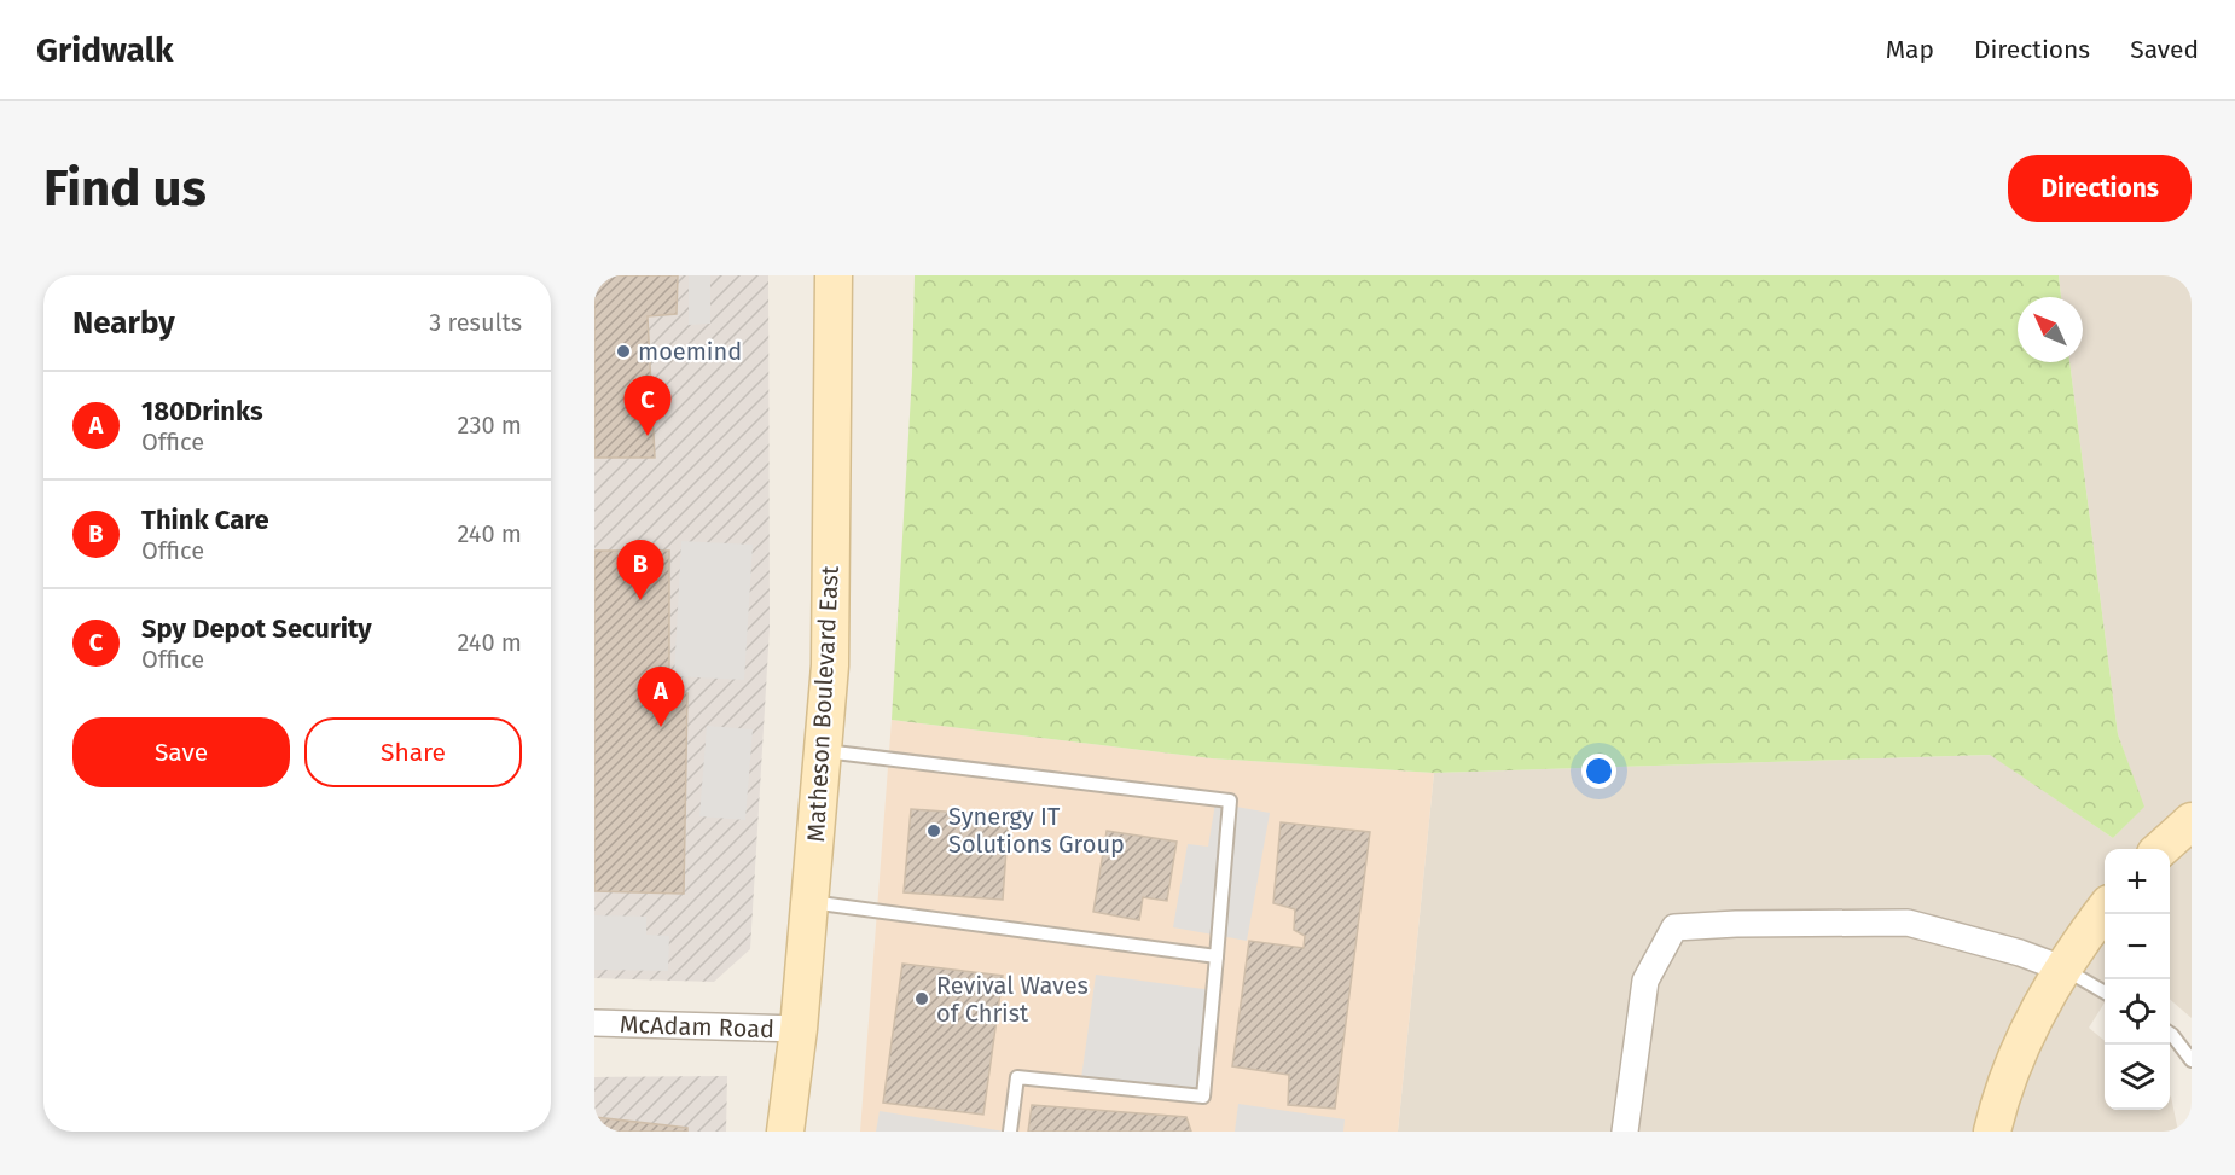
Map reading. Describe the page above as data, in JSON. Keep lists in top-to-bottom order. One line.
{"streets":{"street":["Matheson Boulevard East","McAdam Road"]},"crossings":[["Matheson Boulevard East","McAdam Road"]],"places":["moemind","Synergy IT Solutions Group","Revival Waves of Christ"],"north":"top left","page":{"header":"Gridwalk","nav":["Map","Directions","Saved"],"buttons":["Directions",["Save","Share"]],"title":"Find us","heading":["Nearby","3 results"],"list":[{"mark":"A","name":"180Drinks","note":"Office","value":"230 m"},{"mark":"B","name":"Think Care","note":"Office","value":"240 m"},{"mark":"C","name":"Spy Depot Security","note":"Office","value":"240 m"}],"pins":["C","B","A"],"map_buttons":["+","−"]}}
